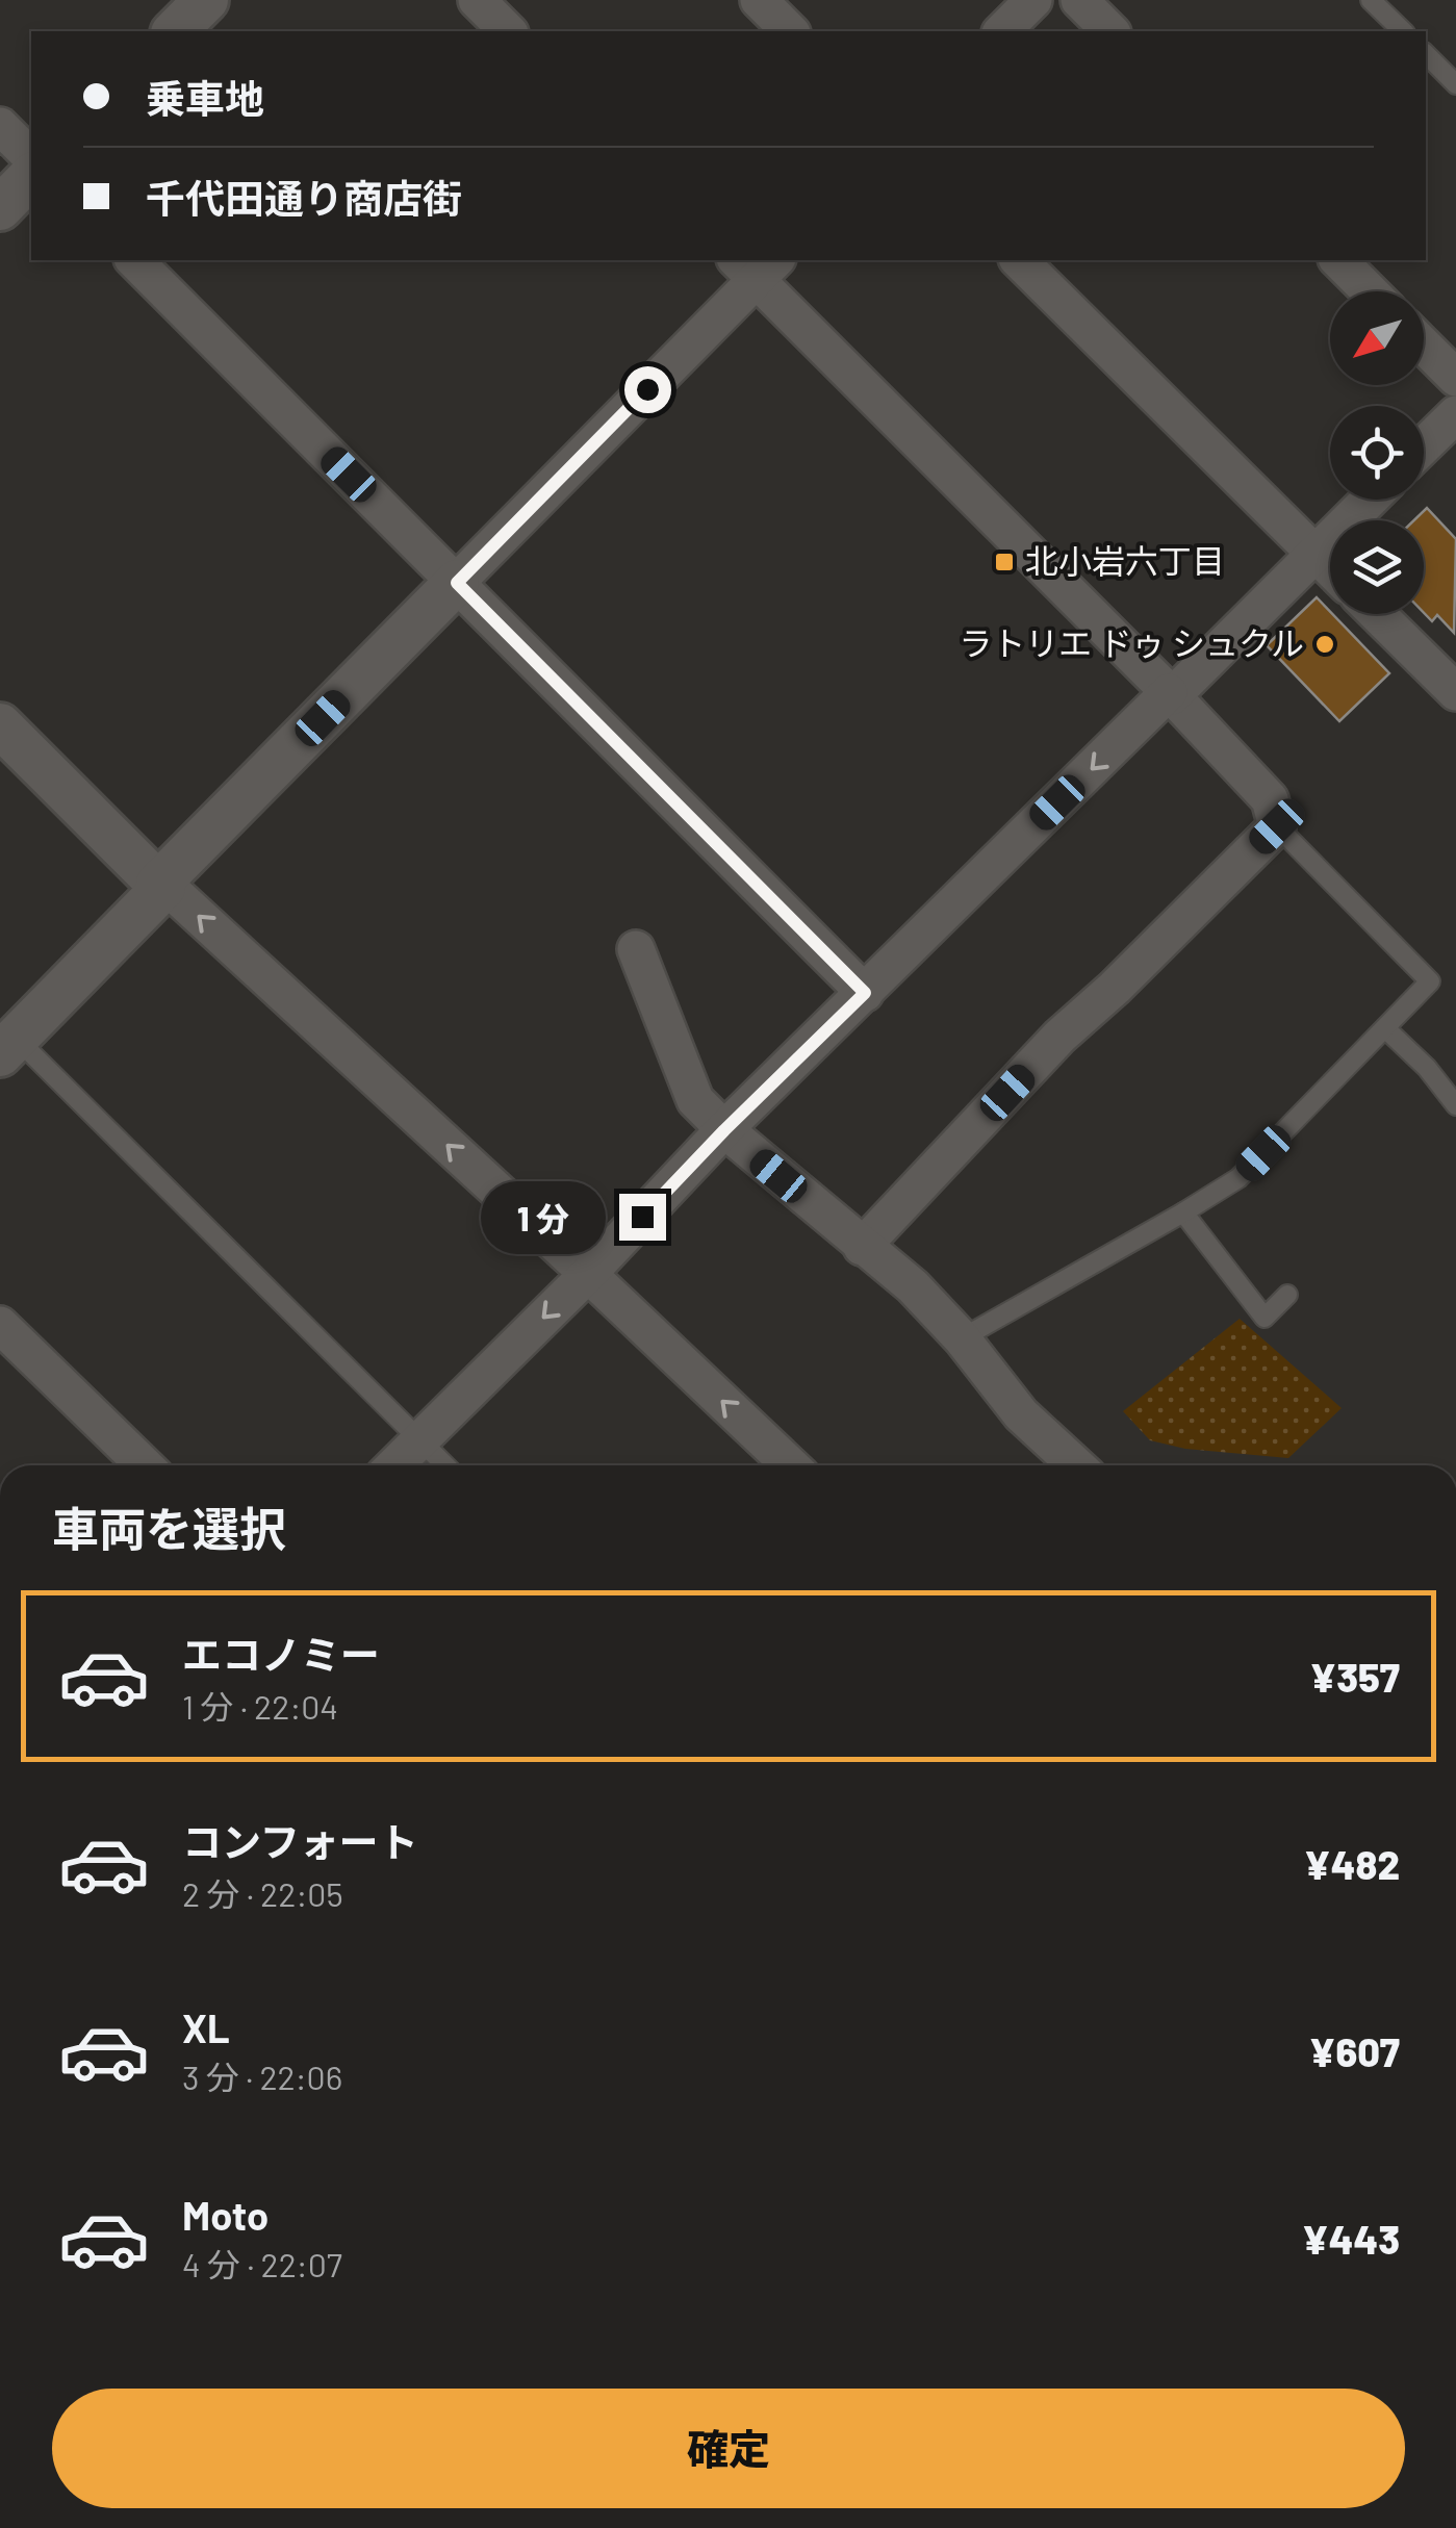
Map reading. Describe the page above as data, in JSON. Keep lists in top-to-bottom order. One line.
{"places":{"transit":["北小岩六丁目"],"other":["ラトリエ ドゥ シュクル"]},"north":"bottom left","page":{"banner":["乗車地","千代田通り商店街"],"bubble":"1 分","heading":"車両を選択","list":[{"name":"エコノミー","note":"1 分 · 22:04","value":"¥357"},{"name":"コンフォート","note":"2 分 · 22:05","value":"¥482"},{"name":"XL","note":"3 分 · 22:06","value":"¥607"},{"name":"Moto","note":"4 分 · 22:07","value":"¥443"}],"buttons":"確定"}}
